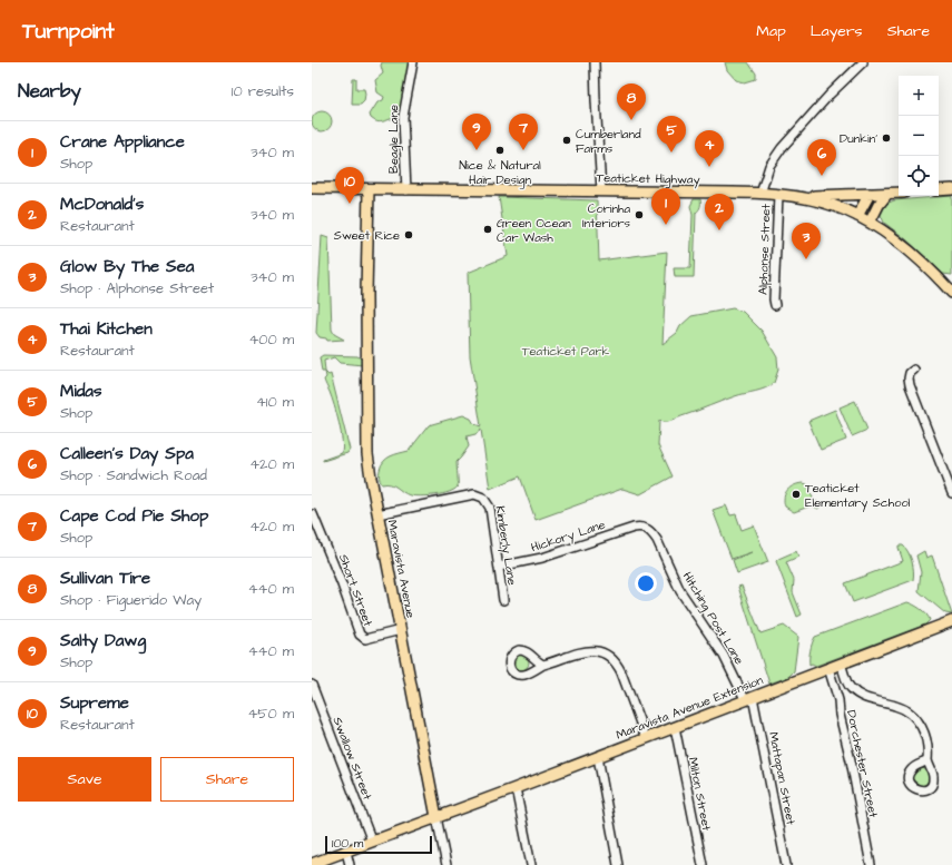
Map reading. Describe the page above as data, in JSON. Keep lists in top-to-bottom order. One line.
{"streets":{"main road":["Teaticket Highway","Maravista Avenue","Maravista Avenue Extension"],"street":["Beagle Lane","Alphonse Street","Hickory Lane","Kimberly Lane","Short Street","Hitching Post Lane","Swallow Street","Dorchester Street","Mattapan Street","Milton Street"]},"crossings":[["Beagle Lane","Teaticket Highway"],["Teaticket Highway","Alphonse Street"],["Teaticket Highway","Maravista Avenue"],["Hickory Lane","Kimberly Lane"],["Hickory Lane","Hitching Post Lane"],["Kimberly Lane","Maravista Avenue"],["Maravista Avenue","Short Street"],["Maravista Avenue","Maravista Avenue Extension"],["Hitching Post Lane","Maravista Avenue Extension"],["Hitching Post Lane","Mattapan Street"],["Maravista Avenue Extension","Dorchester Street"],["Maravista Avenue Extension","Mattapan Street"],["Maravista Avenue Extension","Milton Street"]],"parks":["Teaticket Park"],"places":["Dunkin'","Cumberland Farms","Nice & Natural Hair Design","Corinha Interiors","Green Ocean Car Wash","Sweet Rice","Teaticket Elementary School"],"scale_bar":"100 m","page":{"header":"Turnpoint","nav":["Map","Layers","Share"],"heading":["Nearby","10 results"],"map_buttons":["+","−"],"pins":["8","7","9","5","4","6","10","1","2","3"],"list":[{"mark":"1","name":"Crane Appliance","note":"Shop","value":"340 m"},{"mark":"2","name":"McDonald's","note":"Restaurant","value":"340 m"},{"mark":"3","name":"Glow By The Sea","note":"Shop · Alphonse Street","value":"340 m"},{"mark":"4","name":"Thai Kitchen","note":"Restaurant","value":"400 m"},{"mark":"5","name":"Midas","note":"Shop","value":"410 m"},{"mark":"6","name":"Calleen's Day Spa","note":"Shop · Sandwich Road","value":"420 m"},{"mark":"7","name":"Cape Cod Pie Shop","note":"Shop","value":"420 m"},{"mark":"8","name":"Sullivan Tire","note":"Shop · Figuerido Way","value":"440 m"},{"mark":"9","name":"Salty Dawg","note":"Shop","value":"440 m"},{"mark":"10","name":"Supreme","note":"Restaurant","value":"450 m"}],"buttons":["Save","Share"],"scale":"100 m"}}
